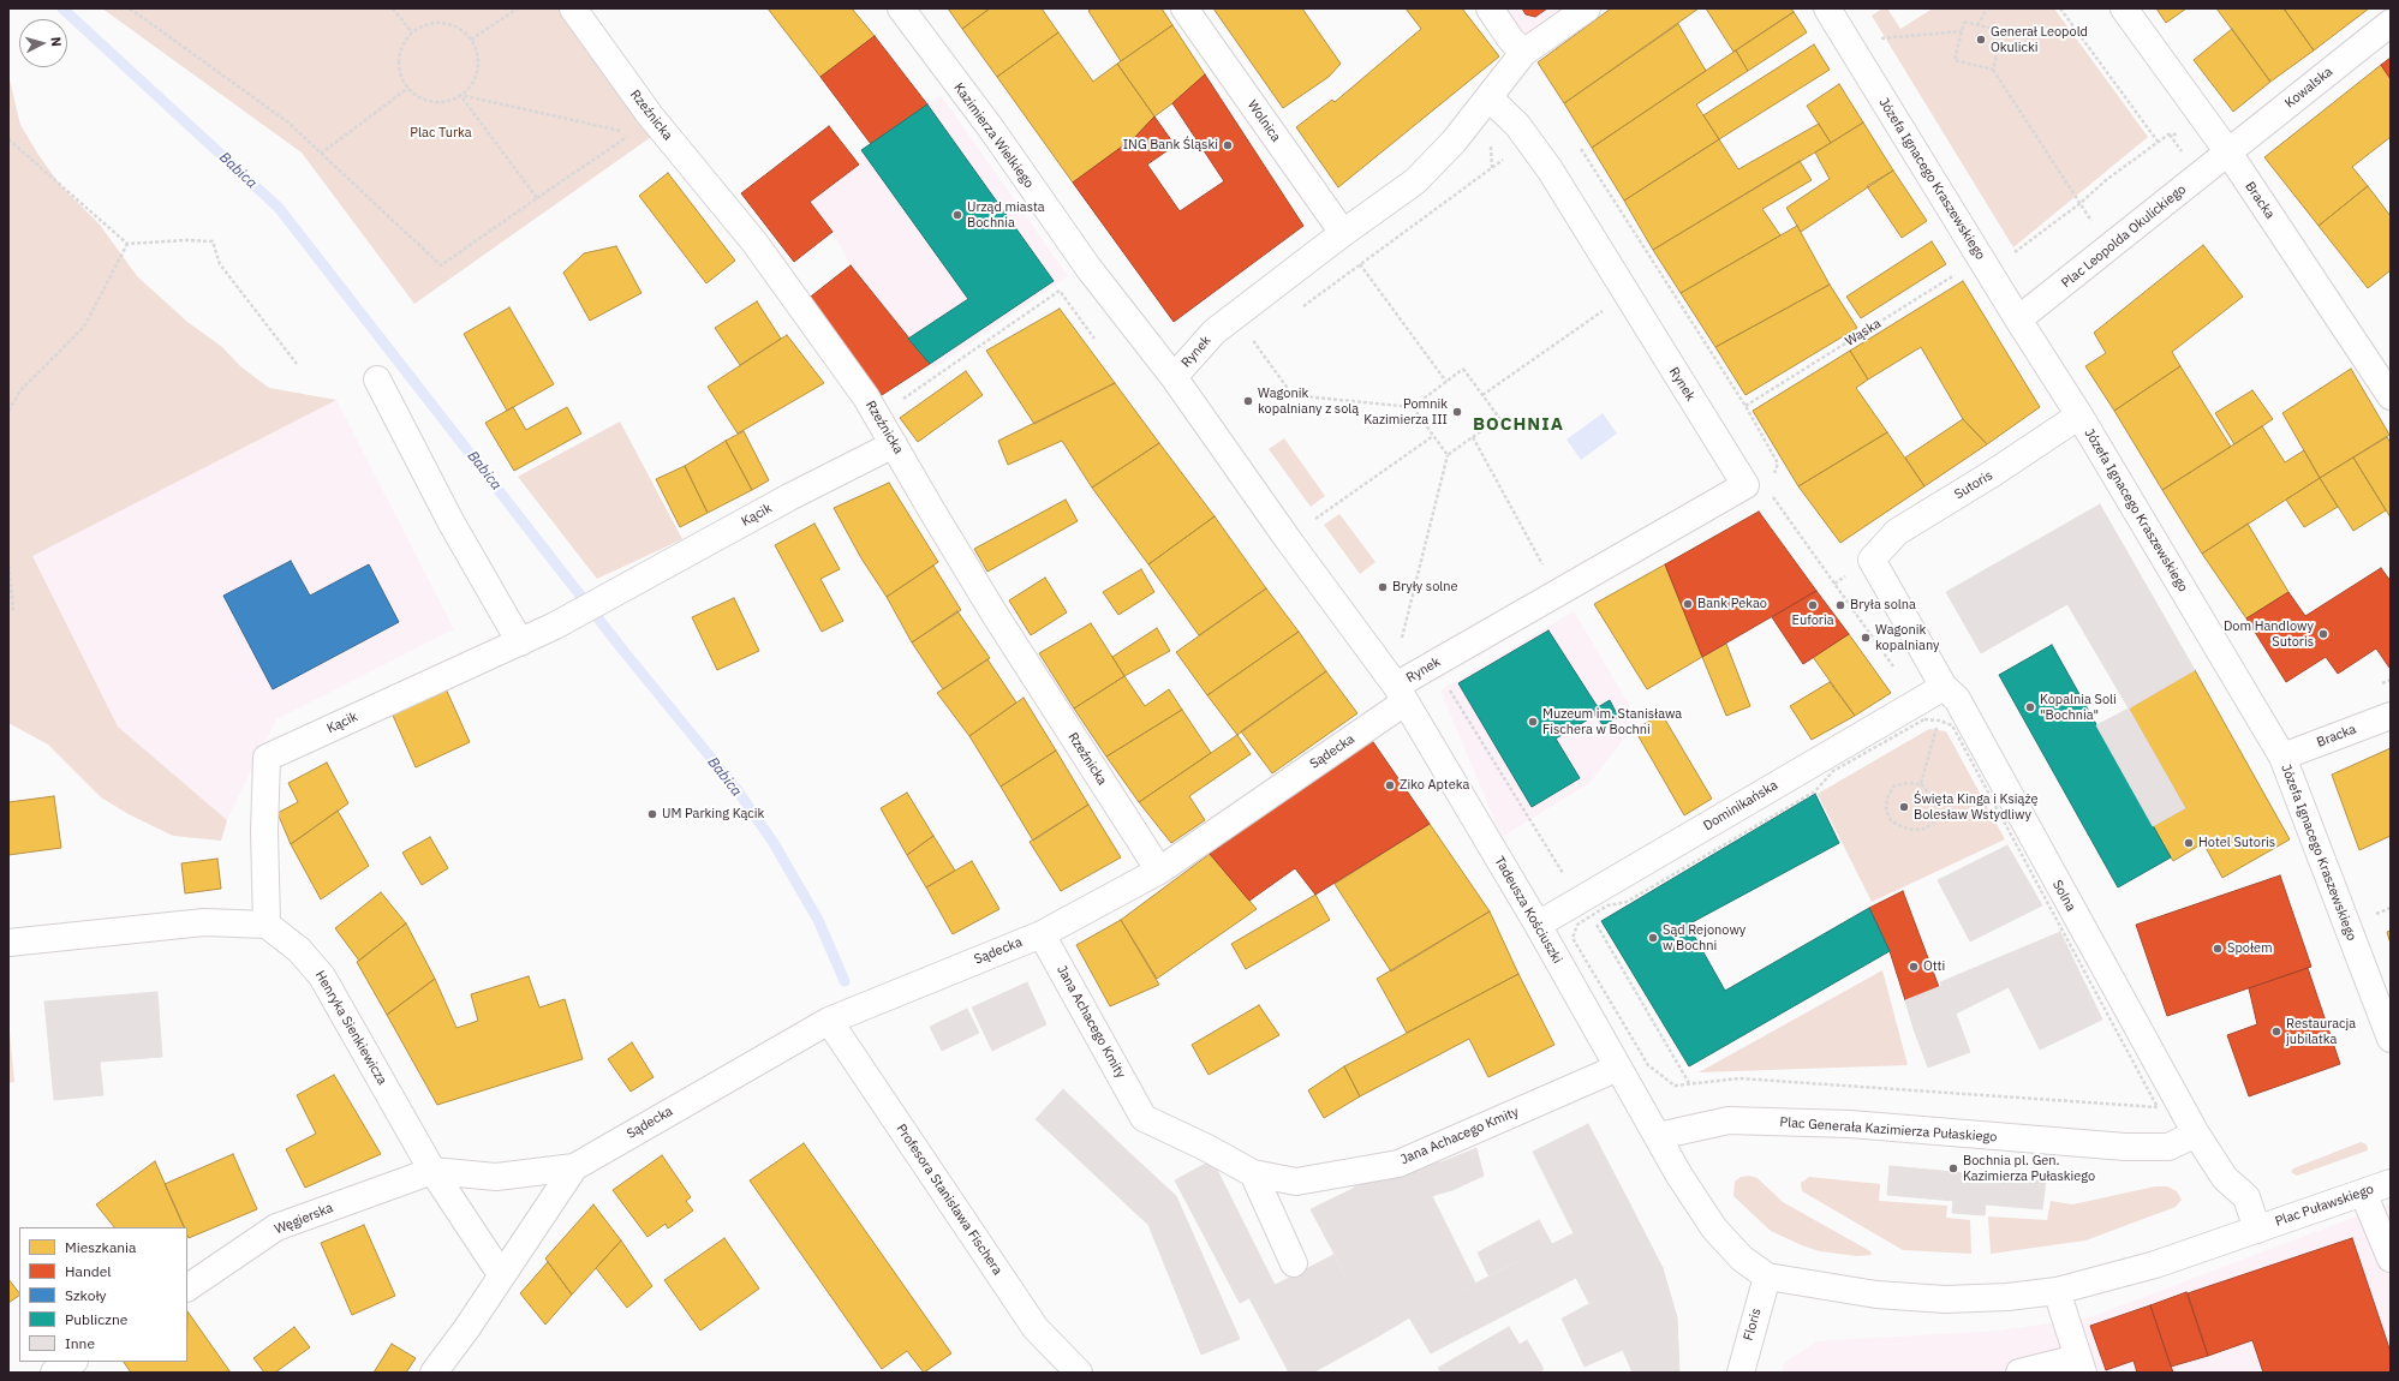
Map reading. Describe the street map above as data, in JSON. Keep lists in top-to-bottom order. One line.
{"streets":{"street":["Kowalska","Rzeźnicka","Wolnica","Kazimierza Wielkiego","Józefa Ignacego Kraszewskiego","Bracka","Plac Leopolda Okulickiego","Rynek","Sutoris","Kącik","Sądecka","Dominikańska","Solna","Tadeusza Kościuszki","Jana Achacego Kmity","Henryka Sienkiewicza","Plac Generała Kazimierza Pułaskiego","Profesora Stanisława Fischera","Plac Puławskiego","Węgierska","Floris"],"path":["Wąska"]},"crossings":[["Kowalska","Bracka"],["Kowalska","Plac Leopolda Okulickiego"],["Rzeźnicka","Kącik"],["Rzeźnicka","Sądecka"],["Wolnica","Rynek"],["Kazimierza Wielkiego","Rynek"],["Józefa Ignacego Kraszewskiego","Bracka"],["Józefa Ignacego Kraszewskiego","Plac Leopolda Okulickiego"],["Józefa Ignacego Kraszewskiego","Wąska"],["Józefa Ignacego Kraszewskiego","Sutoris"],["Bracka","Plac Leopolda Okulickiego"],["Rynek","Sądecka"],["Rynek","Tadeusza Kościuszki"],["Sutoris","Solna"],["Kącik","Henryka Sienkiewicza"],["Sądecka","Tadeusza Kościuszki"],["Sądecka","Jana Achacego Kmity"],["Sądecka","Henryka Sienkiewicza"],["Sądecka","Profesora Stanisława Fischera"],["Sądecka","Węgierska"],["Dominikańska","Solna"],["Dominikańska","Tadeusza Kościuszki"],["Solna","Plac Generała Kazimierza Pułaskiego"],["Solna","Plac Puławskiego"],["Tadeusza Kościuszki","Jana Achacego Kmity"],["Tadeusza Kościuszki","Plac Generała Kazimierza Pułaskiego"],["Henryka Sienkiewicza","Węgierska"]],"districts":["BOCHNIA"],"water":["Babica"],"parks":["Plac Turka"],"places":["Generał Leopold Okulicki","ING Bank Śląski","Urząd miasta Bochnia","Wagonik kopalniany z solą","Pomnik Kazimierza III","Bryły solne","Bank Pekao","Euforia","Bryła solna","Dom Handlowy Sutoris","Wagonik kopalniany","Kopalnia Soli \"Bochnia\"","Muzeum im. Stanisława Fischera w Bochni","Ziko Apteka","Święta Kinga i Książę Bolesław Wstydliwy","UM Parking Kącik","Hotel Sutoris","Sąd Rejonowy w Bochni","Społem","Otti","Restauracja jubilatka","Bochnia pl. Gen. Kazimierza Pułaskiego"],"legend":["Mieszkania","Handel","Szkoły","Publiczne","Inne"],"north":"right"}
